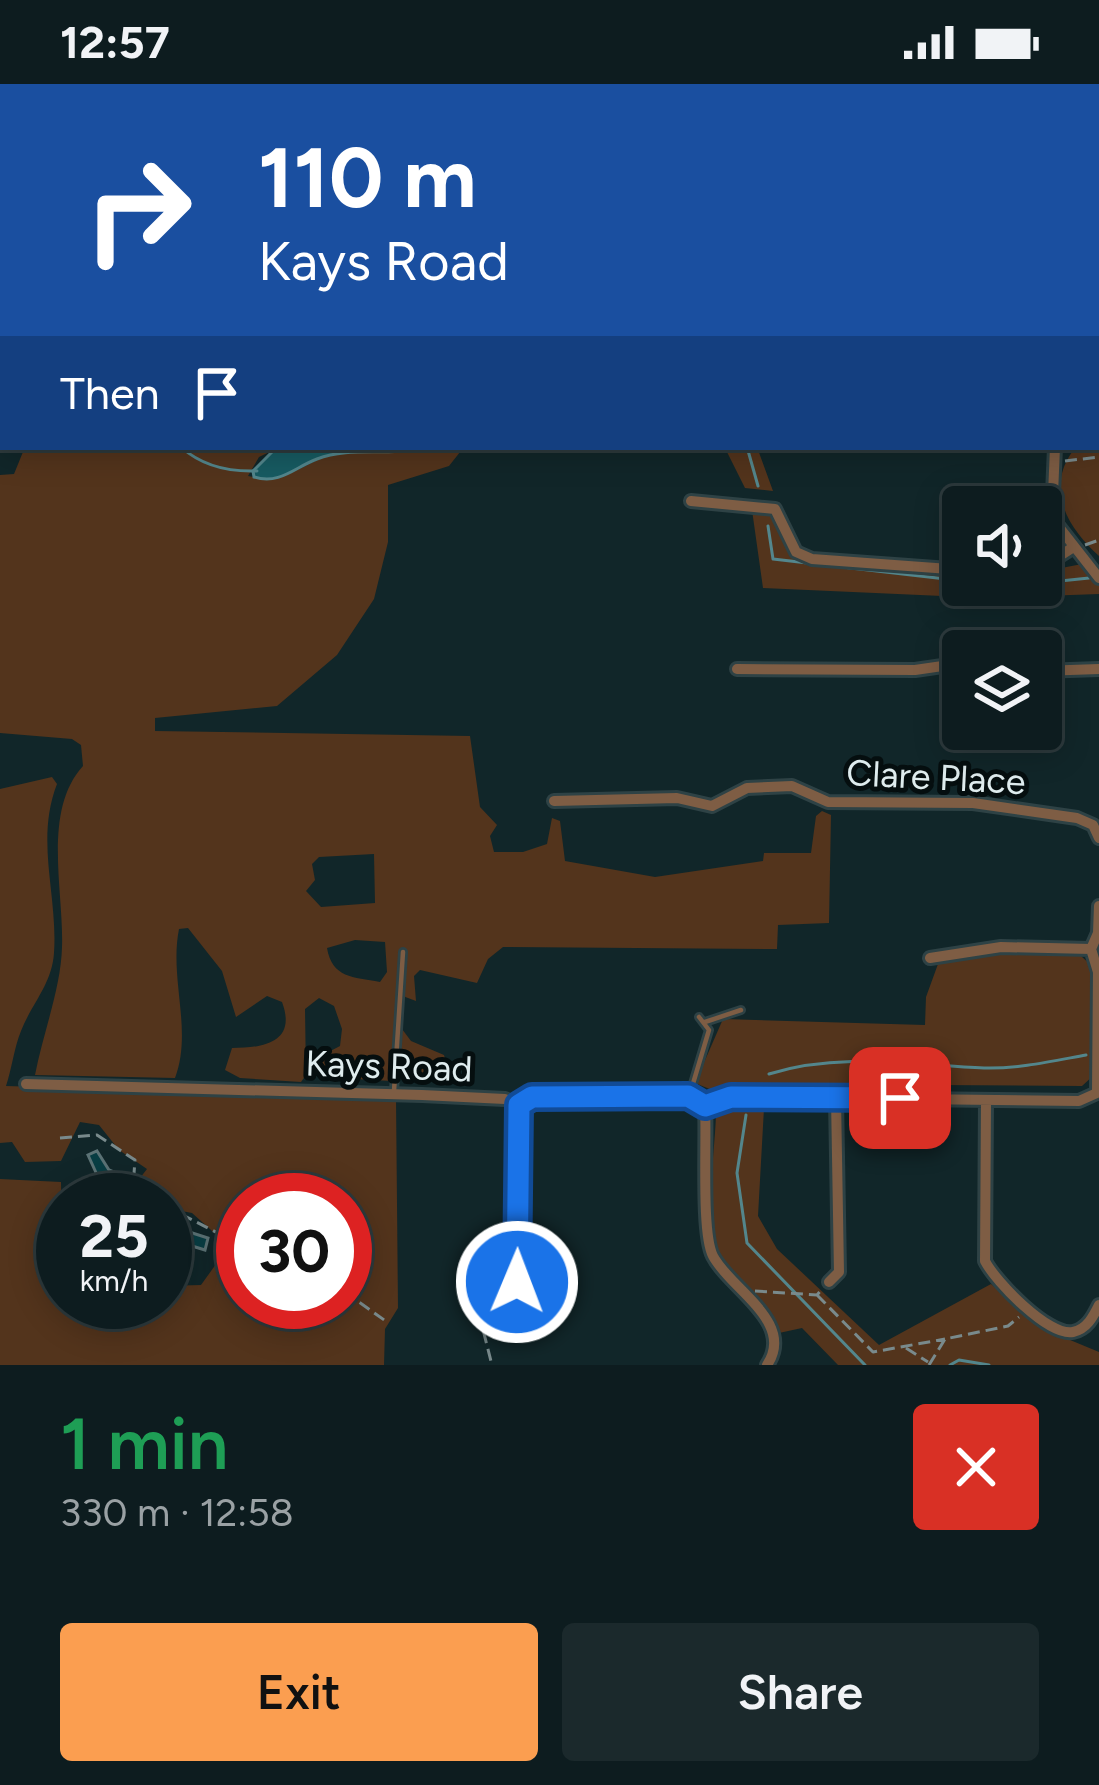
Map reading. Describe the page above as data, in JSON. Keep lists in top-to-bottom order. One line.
{"streets":{"street":["Clare Place","Kays Road"]},"page":{"status":"12:57","turn":["110 m","Kays Road"],"then":"Then","speed":"25 km/h","limit":"30","heading":["1 min","330 m · 12:58"],"buttons":["Exit","Share"]}}
